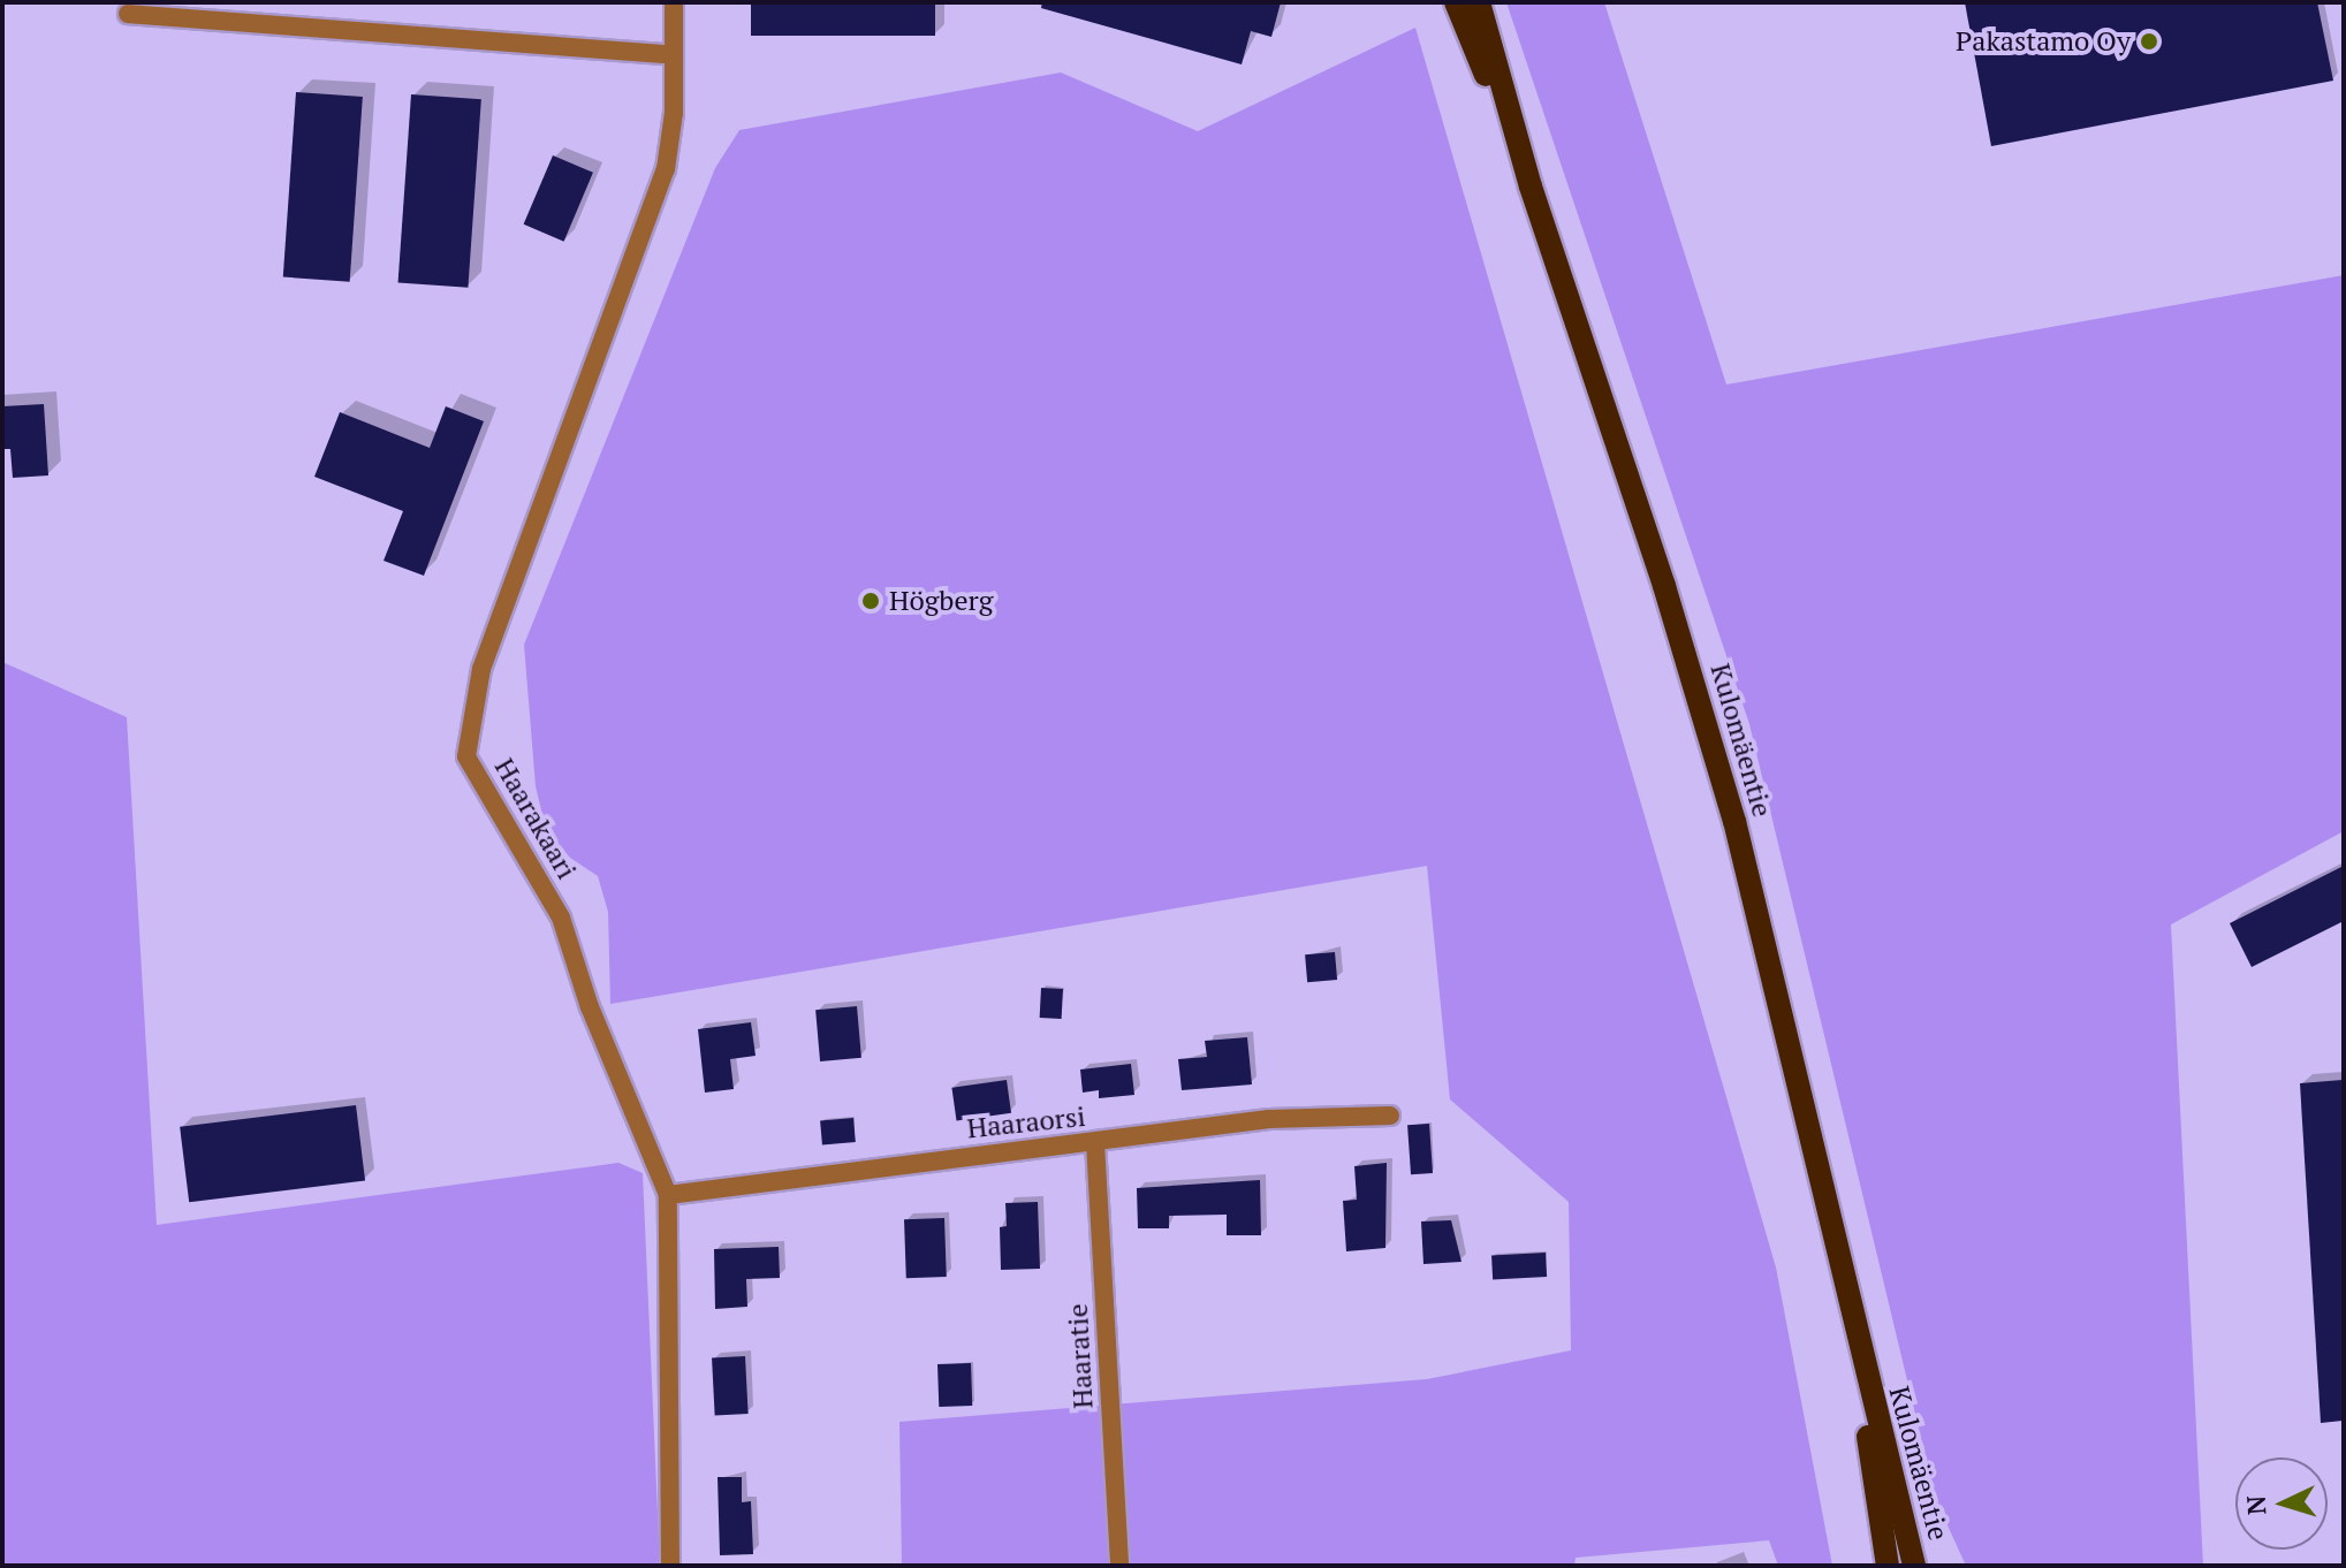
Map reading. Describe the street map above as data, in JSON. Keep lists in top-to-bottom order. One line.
{"streets":{"main road":["Kulomäentie"],"street":["Haarakaari","Haaraorsi","Haaratie"]},"crossings":[["Haarakaari","Haaraorsi"],["Haaraorsi","Haaratie"]],"places":["Pakastamo Oy","Högberg"],"north":"left"}
